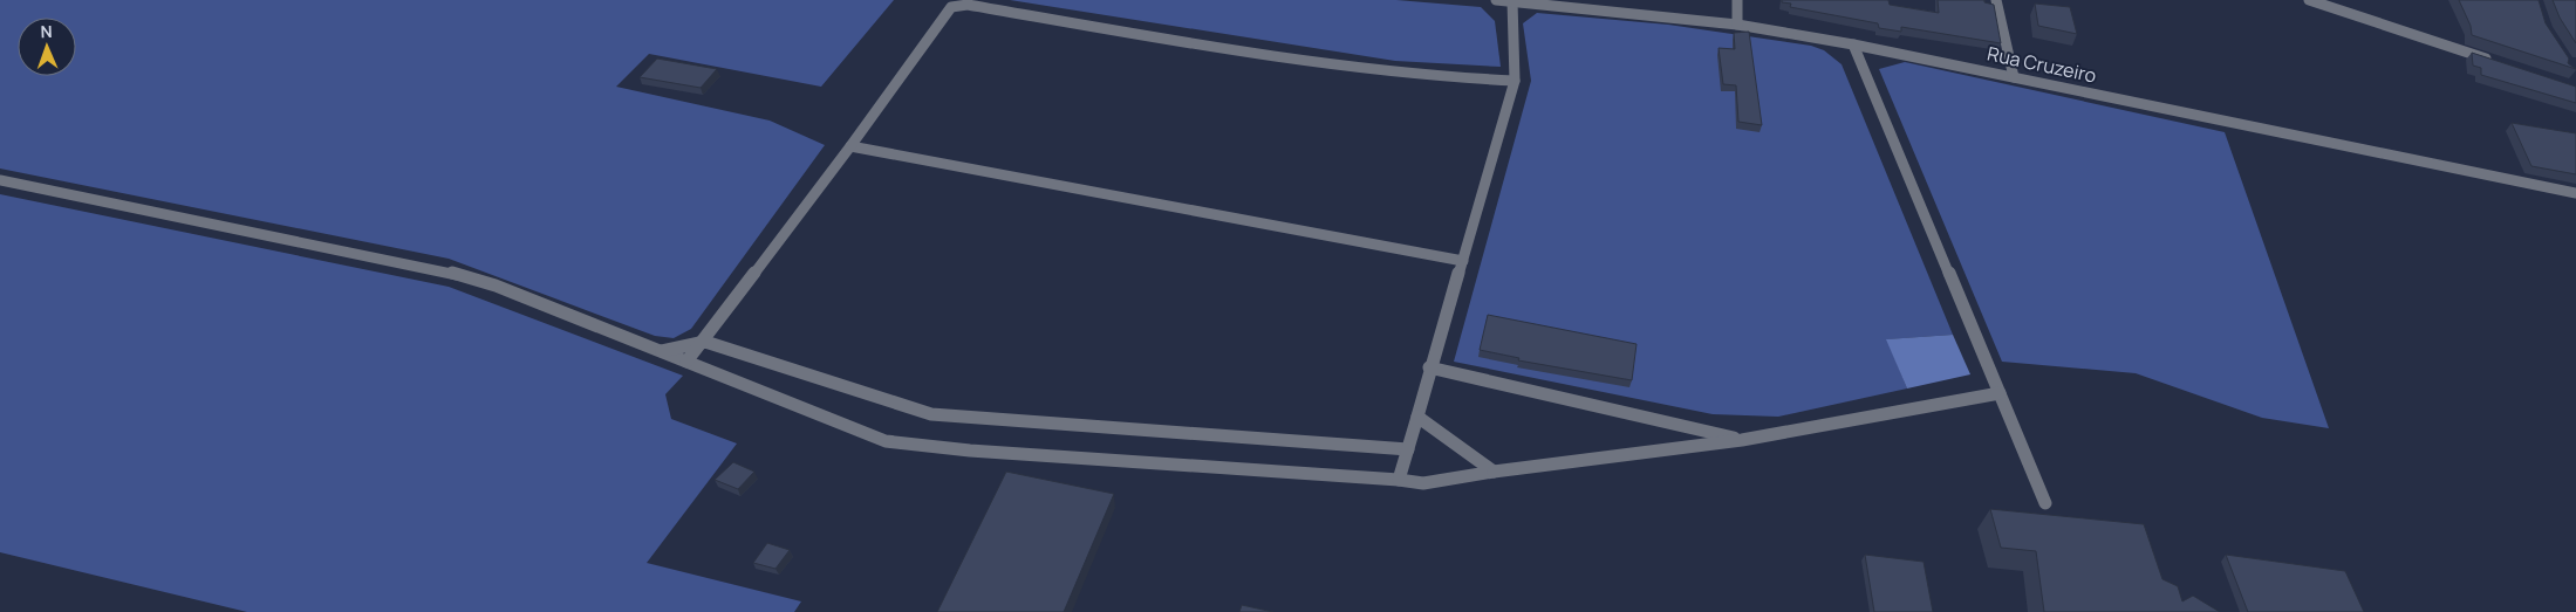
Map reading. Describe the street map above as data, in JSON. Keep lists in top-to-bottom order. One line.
{"streets":{"street":["Rua Cruzeiro"]},"north":"top"}
